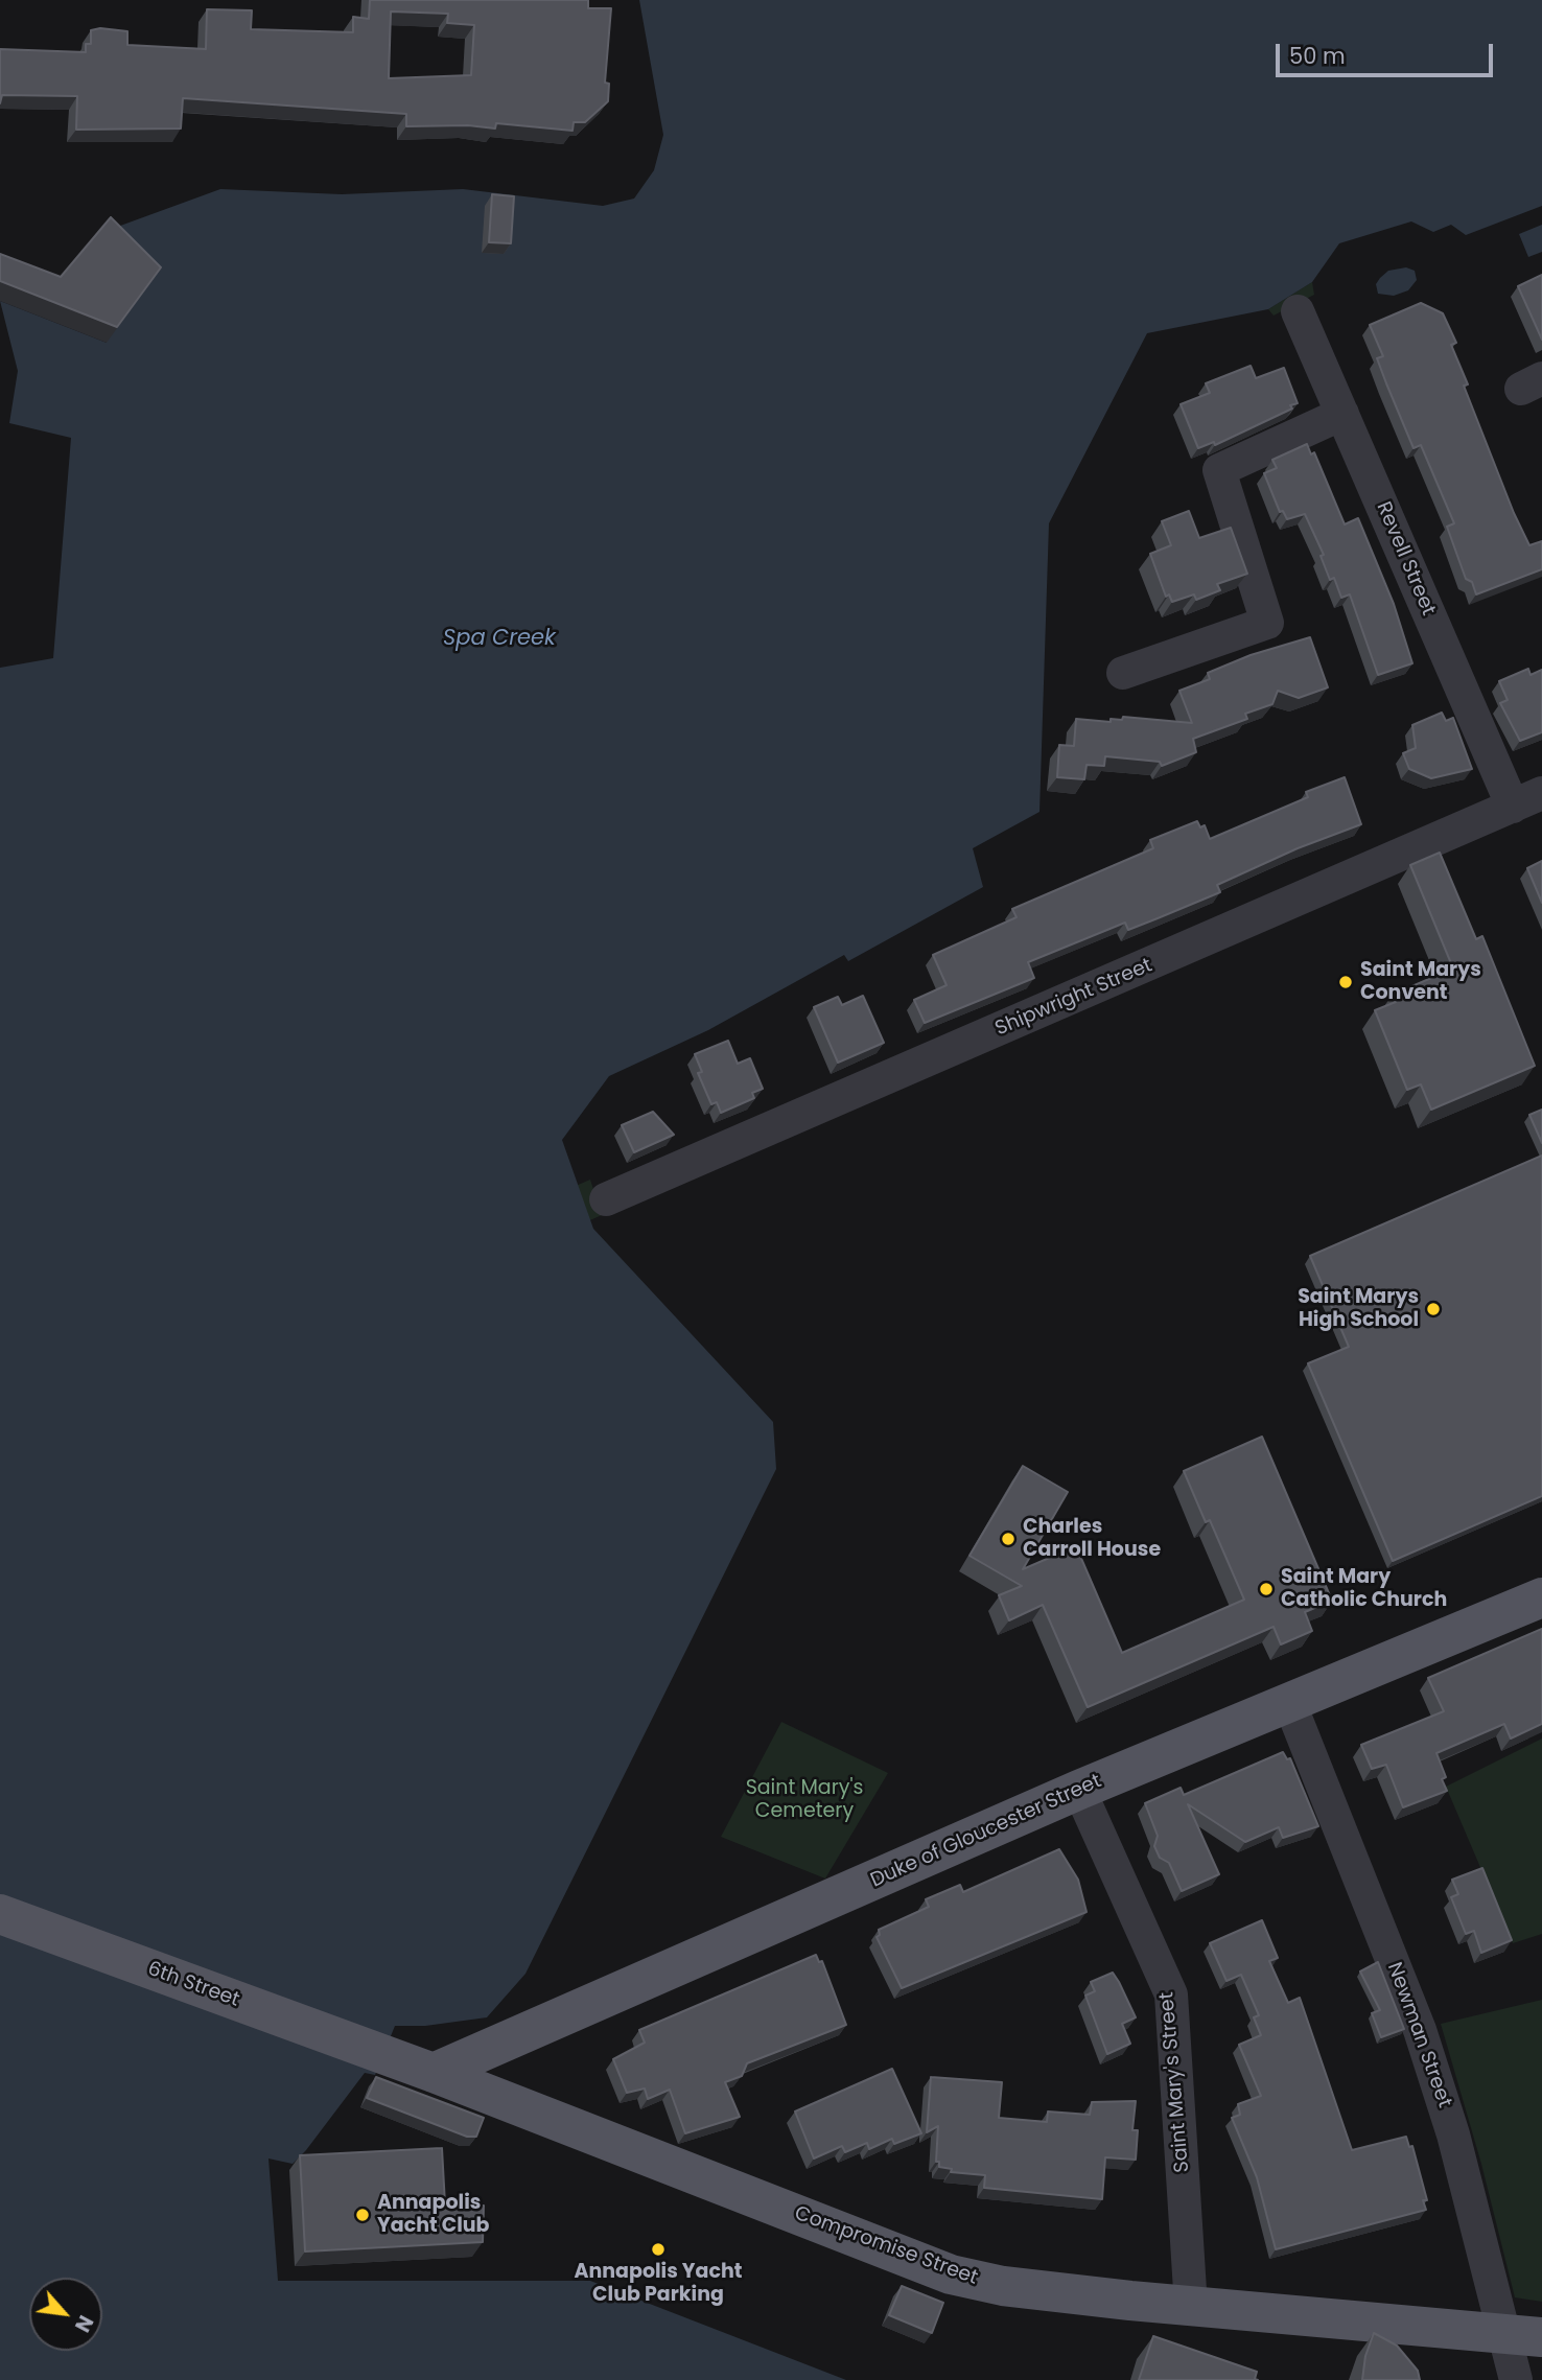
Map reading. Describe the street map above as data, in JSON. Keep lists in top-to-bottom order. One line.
{"streets":{"main road":["Duke of Gloucester Street","6th Street","Compromise Street"],"street":["Revell Street","Shipwright Street","Newman Street","Saint Mary's Street"]},"crossings":[["Revell Street","Shipwright Street"],["Duke of Gloucester Street","Newman Street"],["Duke of Gloucester Street","Saint Mary's Street"],["Duke of Gloucester Street","Compromise Street"],["6th Street","Compromise Street"],["Newman Street","Compromise Street"],["Saint Mary's Street","Compromise Street"]],"water":["Spa Creek"],"parks":["Saint Mary's Cemetery"],"places":["Saint Marys Convent","Saint Marys High School","Charles Carroll House","Saint Mary Catholic Church","Annapolis Yacht Club","Annapolis Yacht Club Parking"],"scale_bar":"50 m","north":"bottom right"}
